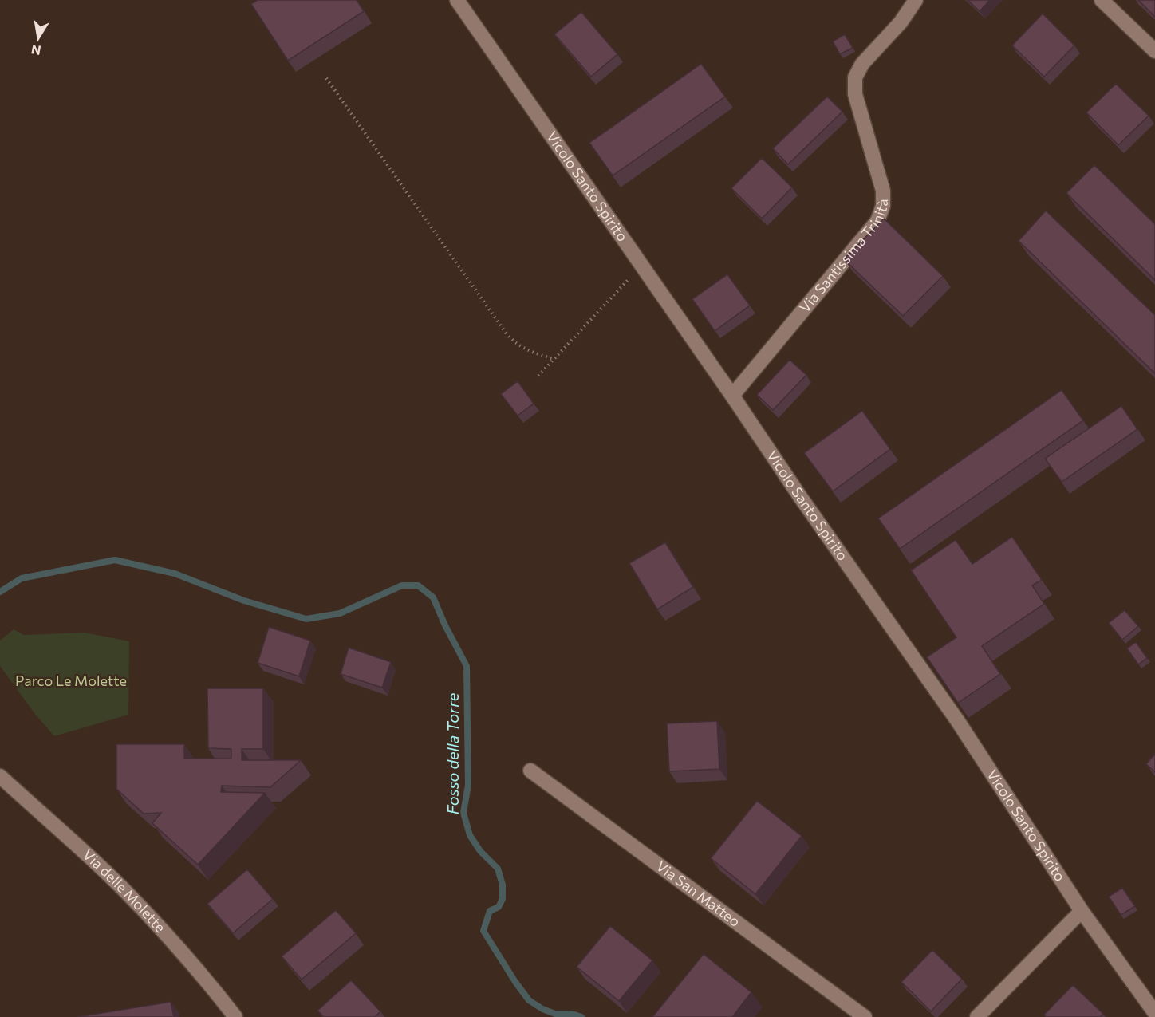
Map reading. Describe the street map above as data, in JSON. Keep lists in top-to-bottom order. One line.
{"streets":{"street":["Vicolo Santo Spirito","Via Santissima Trinità","Via delle Molette","Via San Matteo"]},"crossings":[["Vicolo Santo Spirito","Via Santissima Trinità"]],"water":["Fosso della Torre"],"parks":["Parco Le Molette"],"north":"bottom"}
